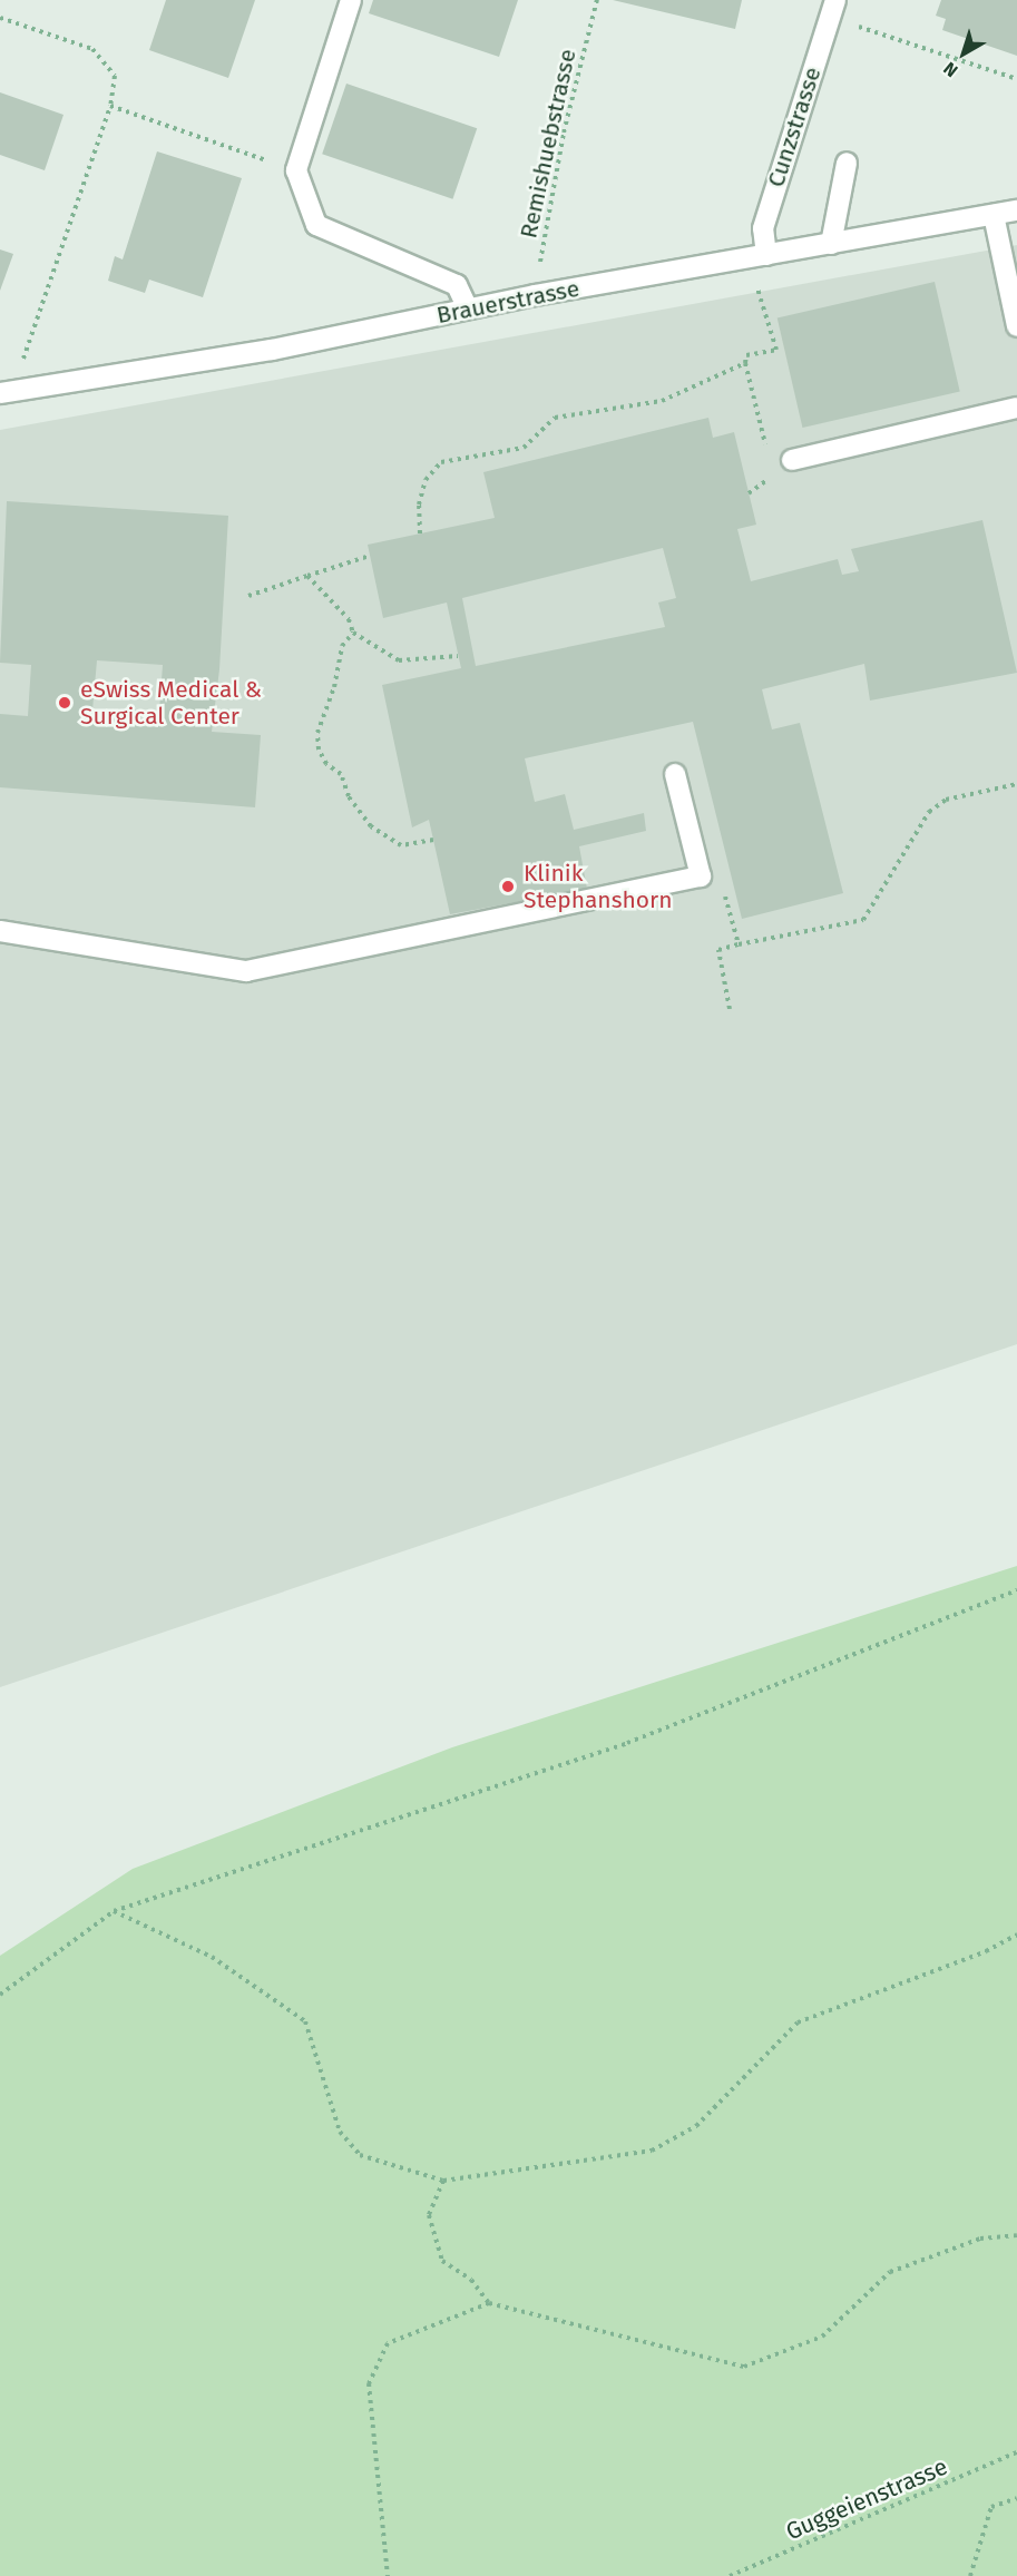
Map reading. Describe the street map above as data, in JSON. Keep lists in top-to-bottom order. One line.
{"streets":{"street":["Cunzstrasse","Brauerstrasse"],"path":["Remishuebstrasse","Guggeienstrasse"]},"crossings":[["Cunzstrasse","Brauerstrasse"],["Remishuebstrasse","Brauerstrasse"]],"places":["eSwiss Medical & Surgical Center","Klinik Stephanshorn"],"north":"bottom left"}
